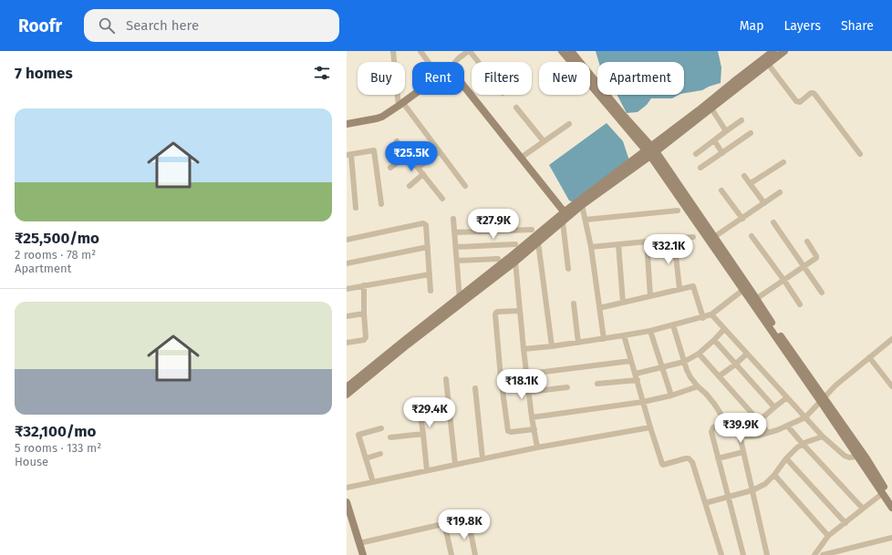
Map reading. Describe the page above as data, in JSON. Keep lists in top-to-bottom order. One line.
{"page":{"header":"Roofr","search":"Search here","nav":["Map","Layers","Share"],"heading":"7 homes","chip":["Buy","Rent","Filters","New","Apartment"],"list":[{"name":"₹25,500/mo","note":"2 rooms · 78 m² · Apartment"},{"name":"₹32,100/mo","note":"5 rooms · 133 m² · House"}],"price":["₹25.5K","₹27.9K","₹32.1K","₹18.1K","₹29.4K","₹39.9K","₹19.8K"]}}
